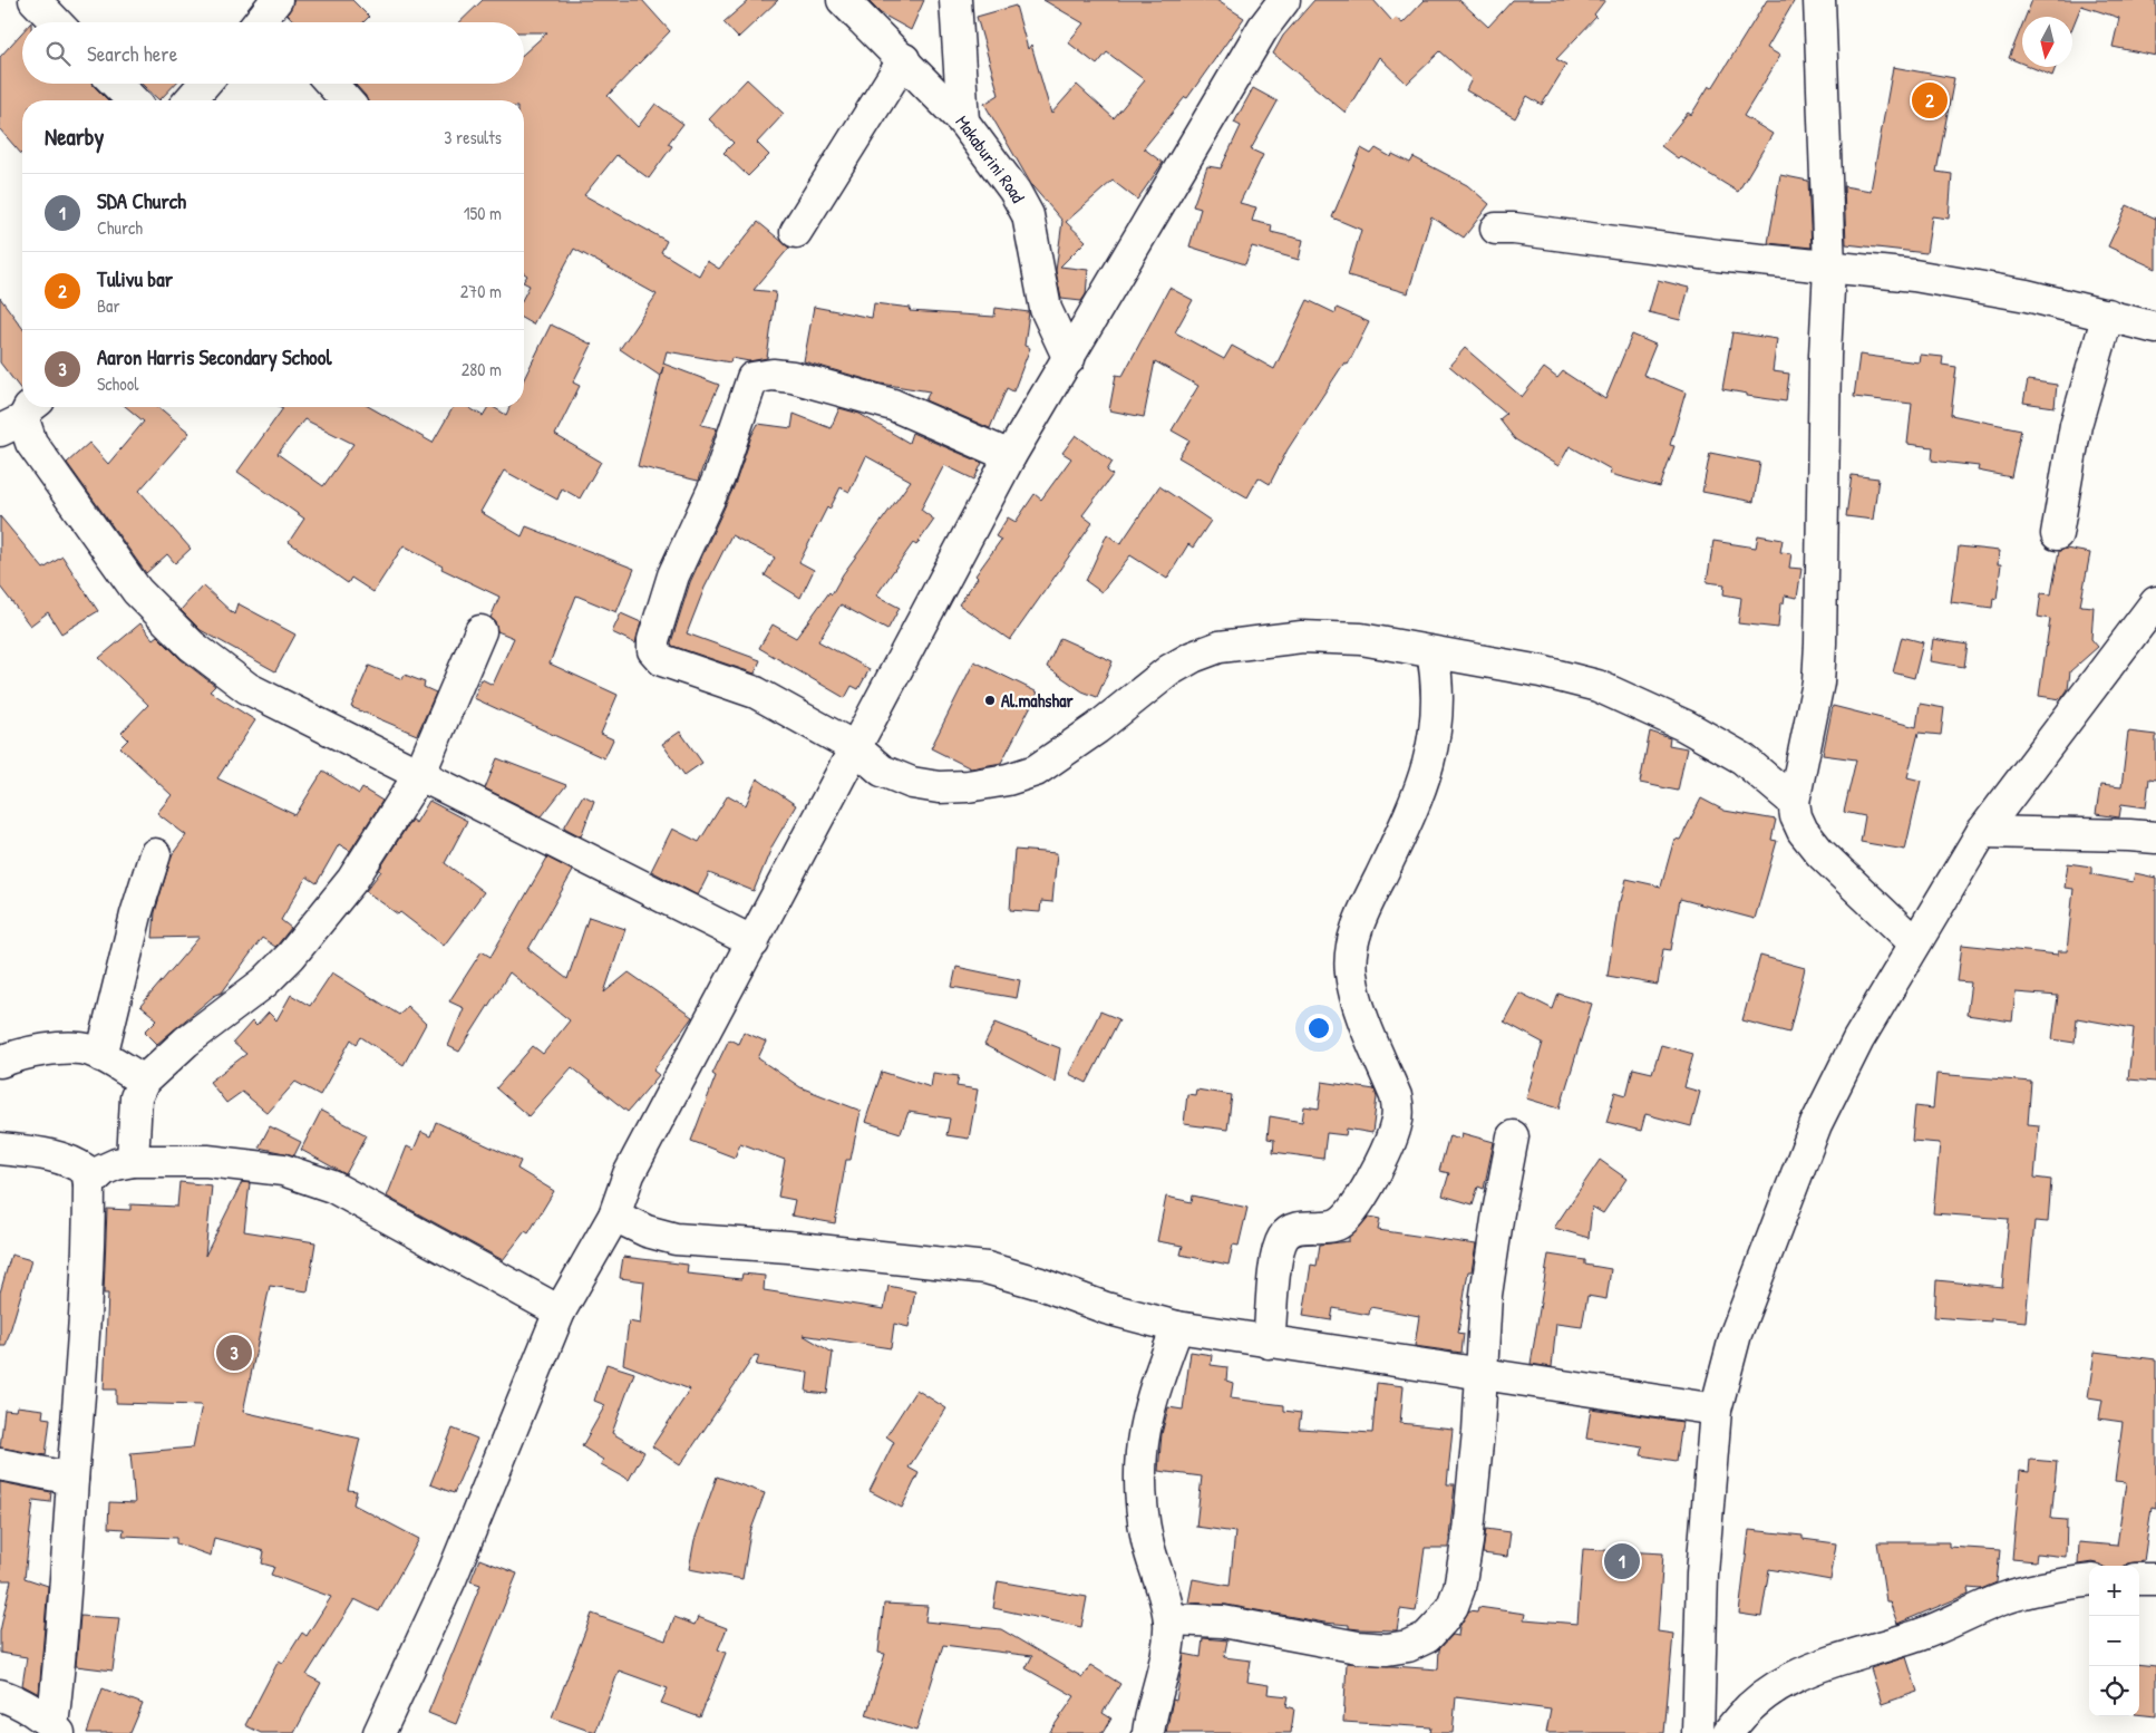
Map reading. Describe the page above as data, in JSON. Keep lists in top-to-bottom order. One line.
{"streets":{"street":["Makaburini Road"]},"places":["Al.mahshar"],"north":"bottom","page":{"search":"Search here","pins":["2","3","1"],"heading":["Nearby","3 results"],"list":[{"mark":"1","name":"SDA Church","note":"Church","value":"150 m"},{"mark":"2","name":"Tulivu bar","note":"Bar","value":"270 m"},{"mark":"3","name":"Aaron Harris Secondary School","note":"School","value":"280 m"}],"map_buttons":["+","−"]}}
